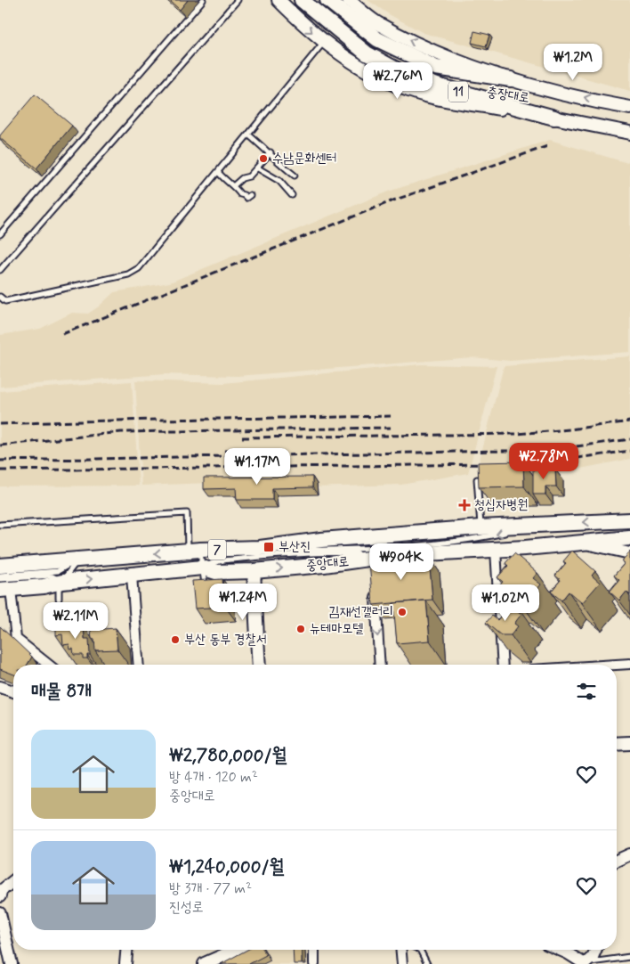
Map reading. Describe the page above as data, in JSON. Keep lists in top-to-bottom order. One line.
{"streets":{"main road":["11","충장대로","7","중앙대로"]},"crossings":[["11","충장대로"]],"places":{"other":["수남문화센터","김재선갤러리","뉴테마모텔","부산 동부 경찰서"],"health":["청십자병원"],"transit":["부산진"]},"page":{"price":["₩1.2M","₩2.76M","₩2.78M","₩1.17M","₩904K","₩1.24M","₩1.02M","₩2.11M"],"heading":"매물 8개","list":[{"name":"₩2,780,000/월","note":"방 4개 · 120 m² · 중앙대로"},{"name":"₩1,240,000/월","note":"방 3개 · 77 m² · 진성로"}]}}
